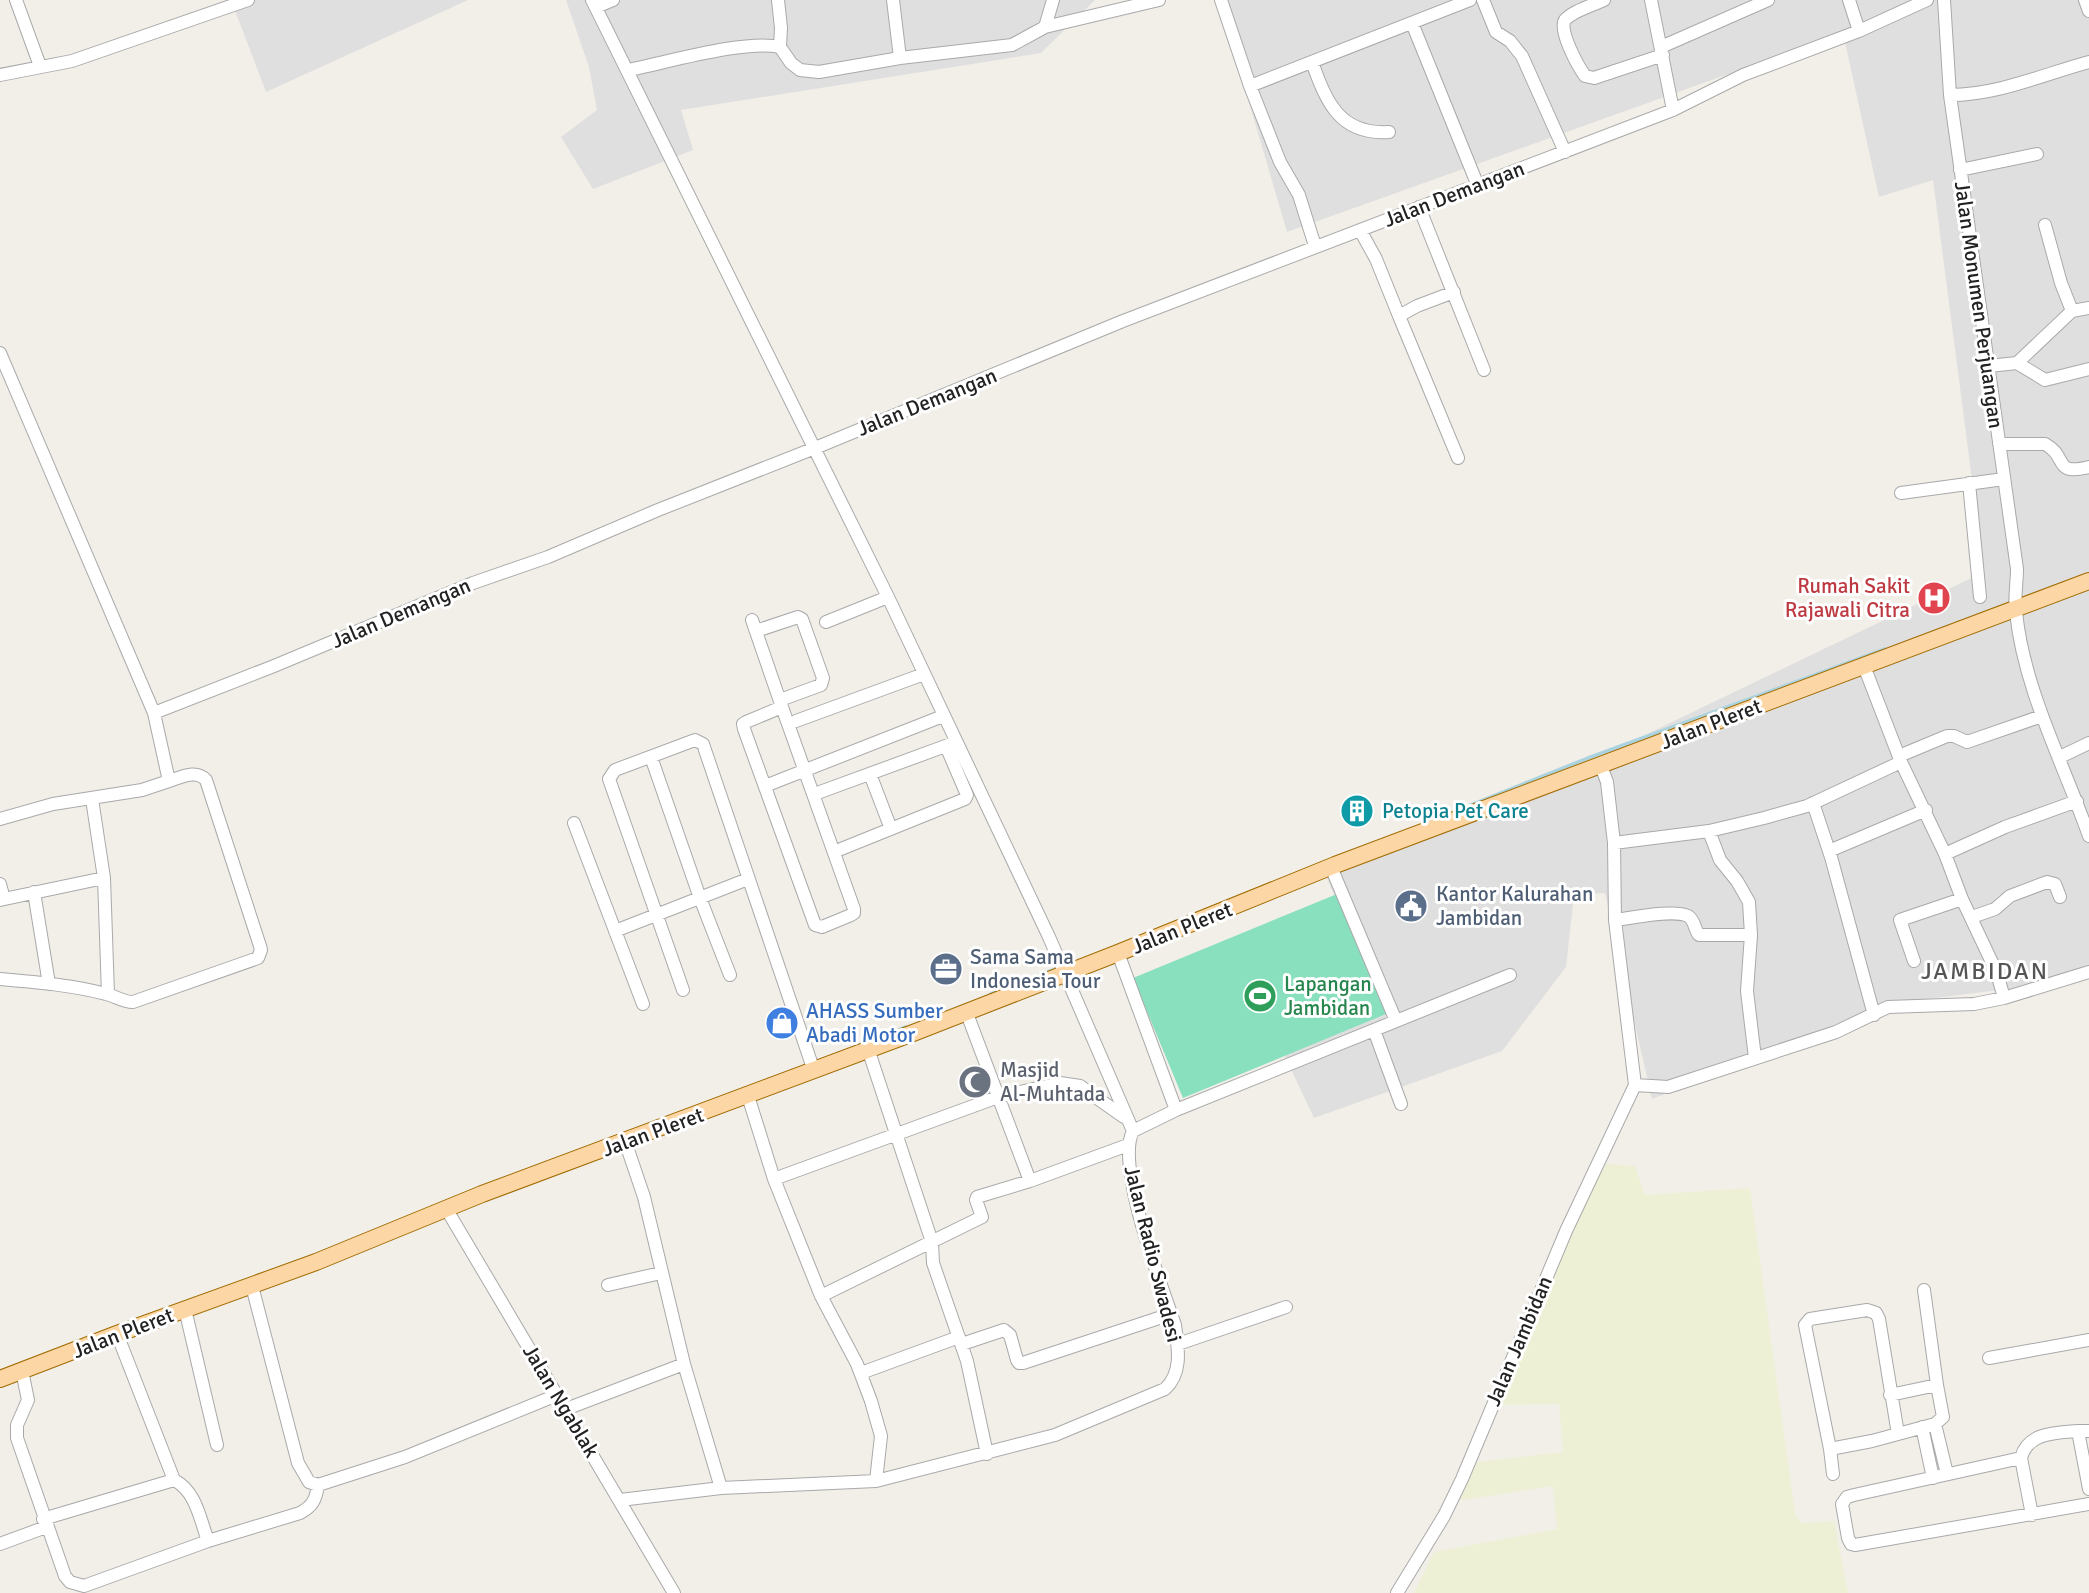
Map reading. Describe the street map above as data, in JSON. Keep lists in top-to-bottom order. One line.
{"streets":{"main road":["Jalan Pleret"],"street":["Jalan Demangan","Jalan Monumen Perjuangan","Jalan Radio Swadesi","Jalan Jambidan","Jalan Ngablak"]},"crossings":[["Jalan Monumen Perjuangan","Jalan Pleret"],["Jalan Pleret","Jalan Ngablak"],["Jalan Radio Swadesi","Jalan Ngablak"]],"districts":["JAMBIDAN"],"places":{"hospital":["Rumah Sakit Rajawali Citra"],"building":["Petopia Pet Care"],"public building":["Kantor Kalurahan Jambidan"],"office":["Sama Sama Indonesia Tour"],"sports":["Lapangan Jambidan"],"shop":["AHASS Sumber Abadi Motor"],"mosque":["Masjid Al-Muhtada"]}}
